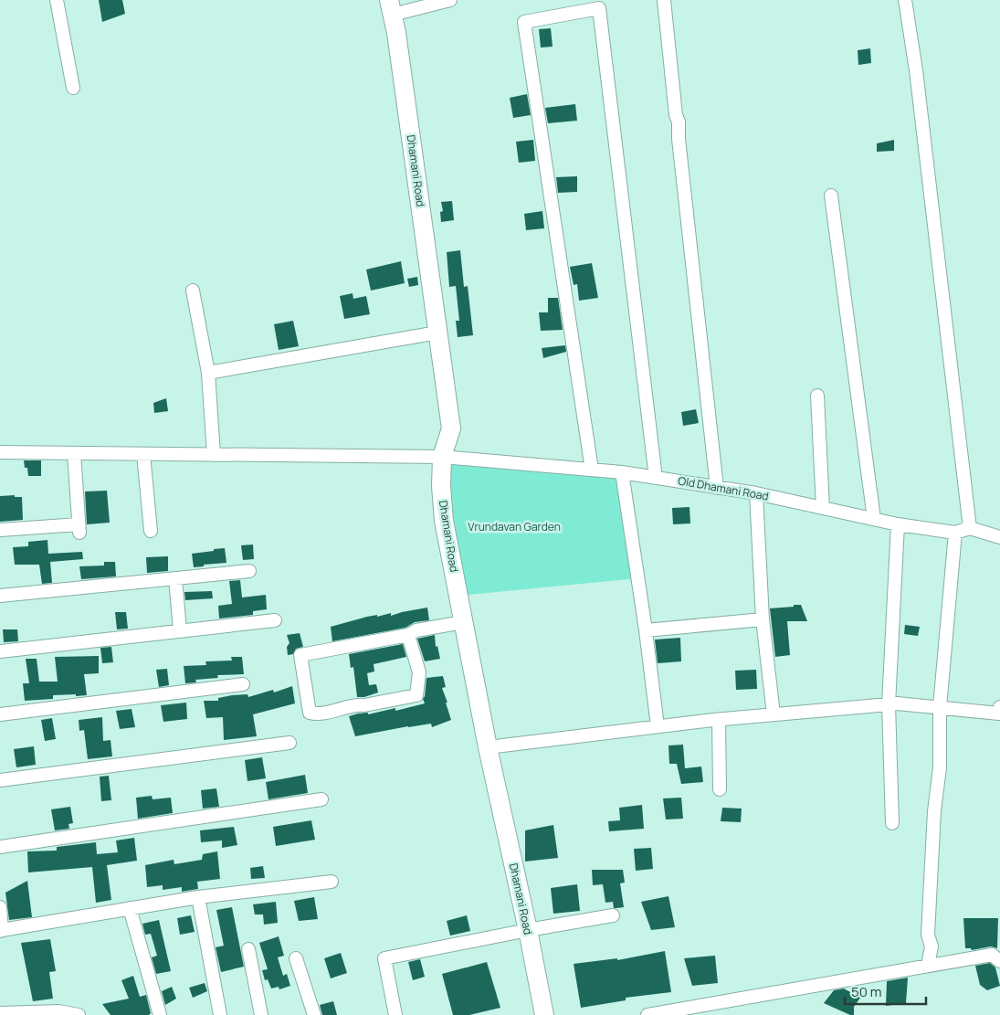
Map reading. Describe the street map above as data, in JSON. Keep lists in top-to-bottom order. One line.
{"streets":{"main road":["Dhamani Road"],"street":["Old Dhamani Road"]},"crossings":[["Dhamani Road","Old Dhamani Road"]],"parks":["Vrundavan Garden"],"scale_bar":"50 m"}
